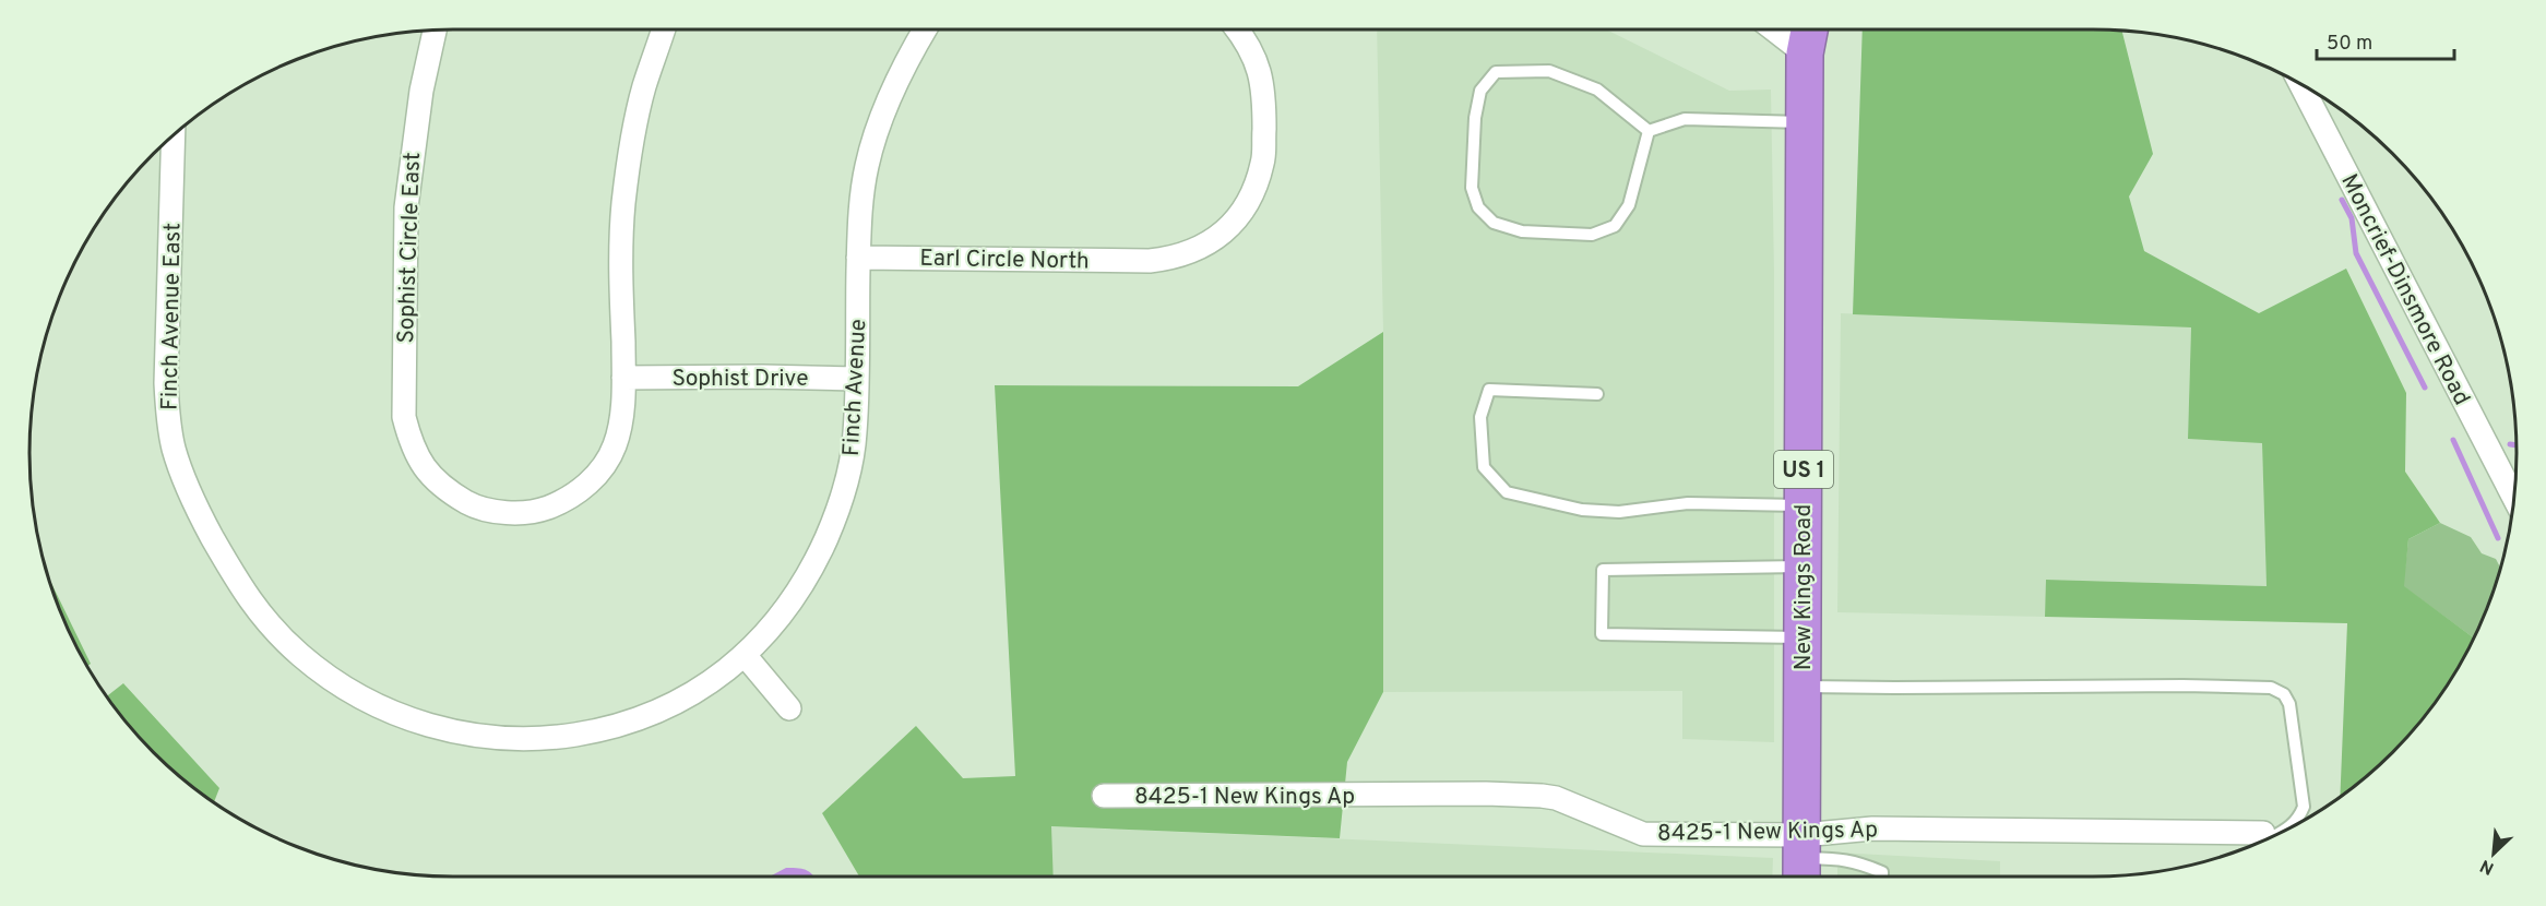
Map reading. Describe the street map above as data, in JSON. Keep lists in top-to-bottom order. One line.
{"streets":{"highway":["US 1","New Kings Road"],"street":["Sophist Circle East","Earl Circle North","Moncrief-Dinsmore Road","Finch Avenue East","Sophist Drive","Finch Avenue","8425-1 New Kings Ap"]},"crossings":[["Sophist Circle East","Sophist Drive"],["Earl Circle North","Finch Avenue"],["Finch Avenue East","Finch Avenue"],["Sophist Drive","Finch Avenue"],["New Kings Road","8425-1 New Kings Ap"]],"scale_bar":"50 m","north":"bottom left"}
